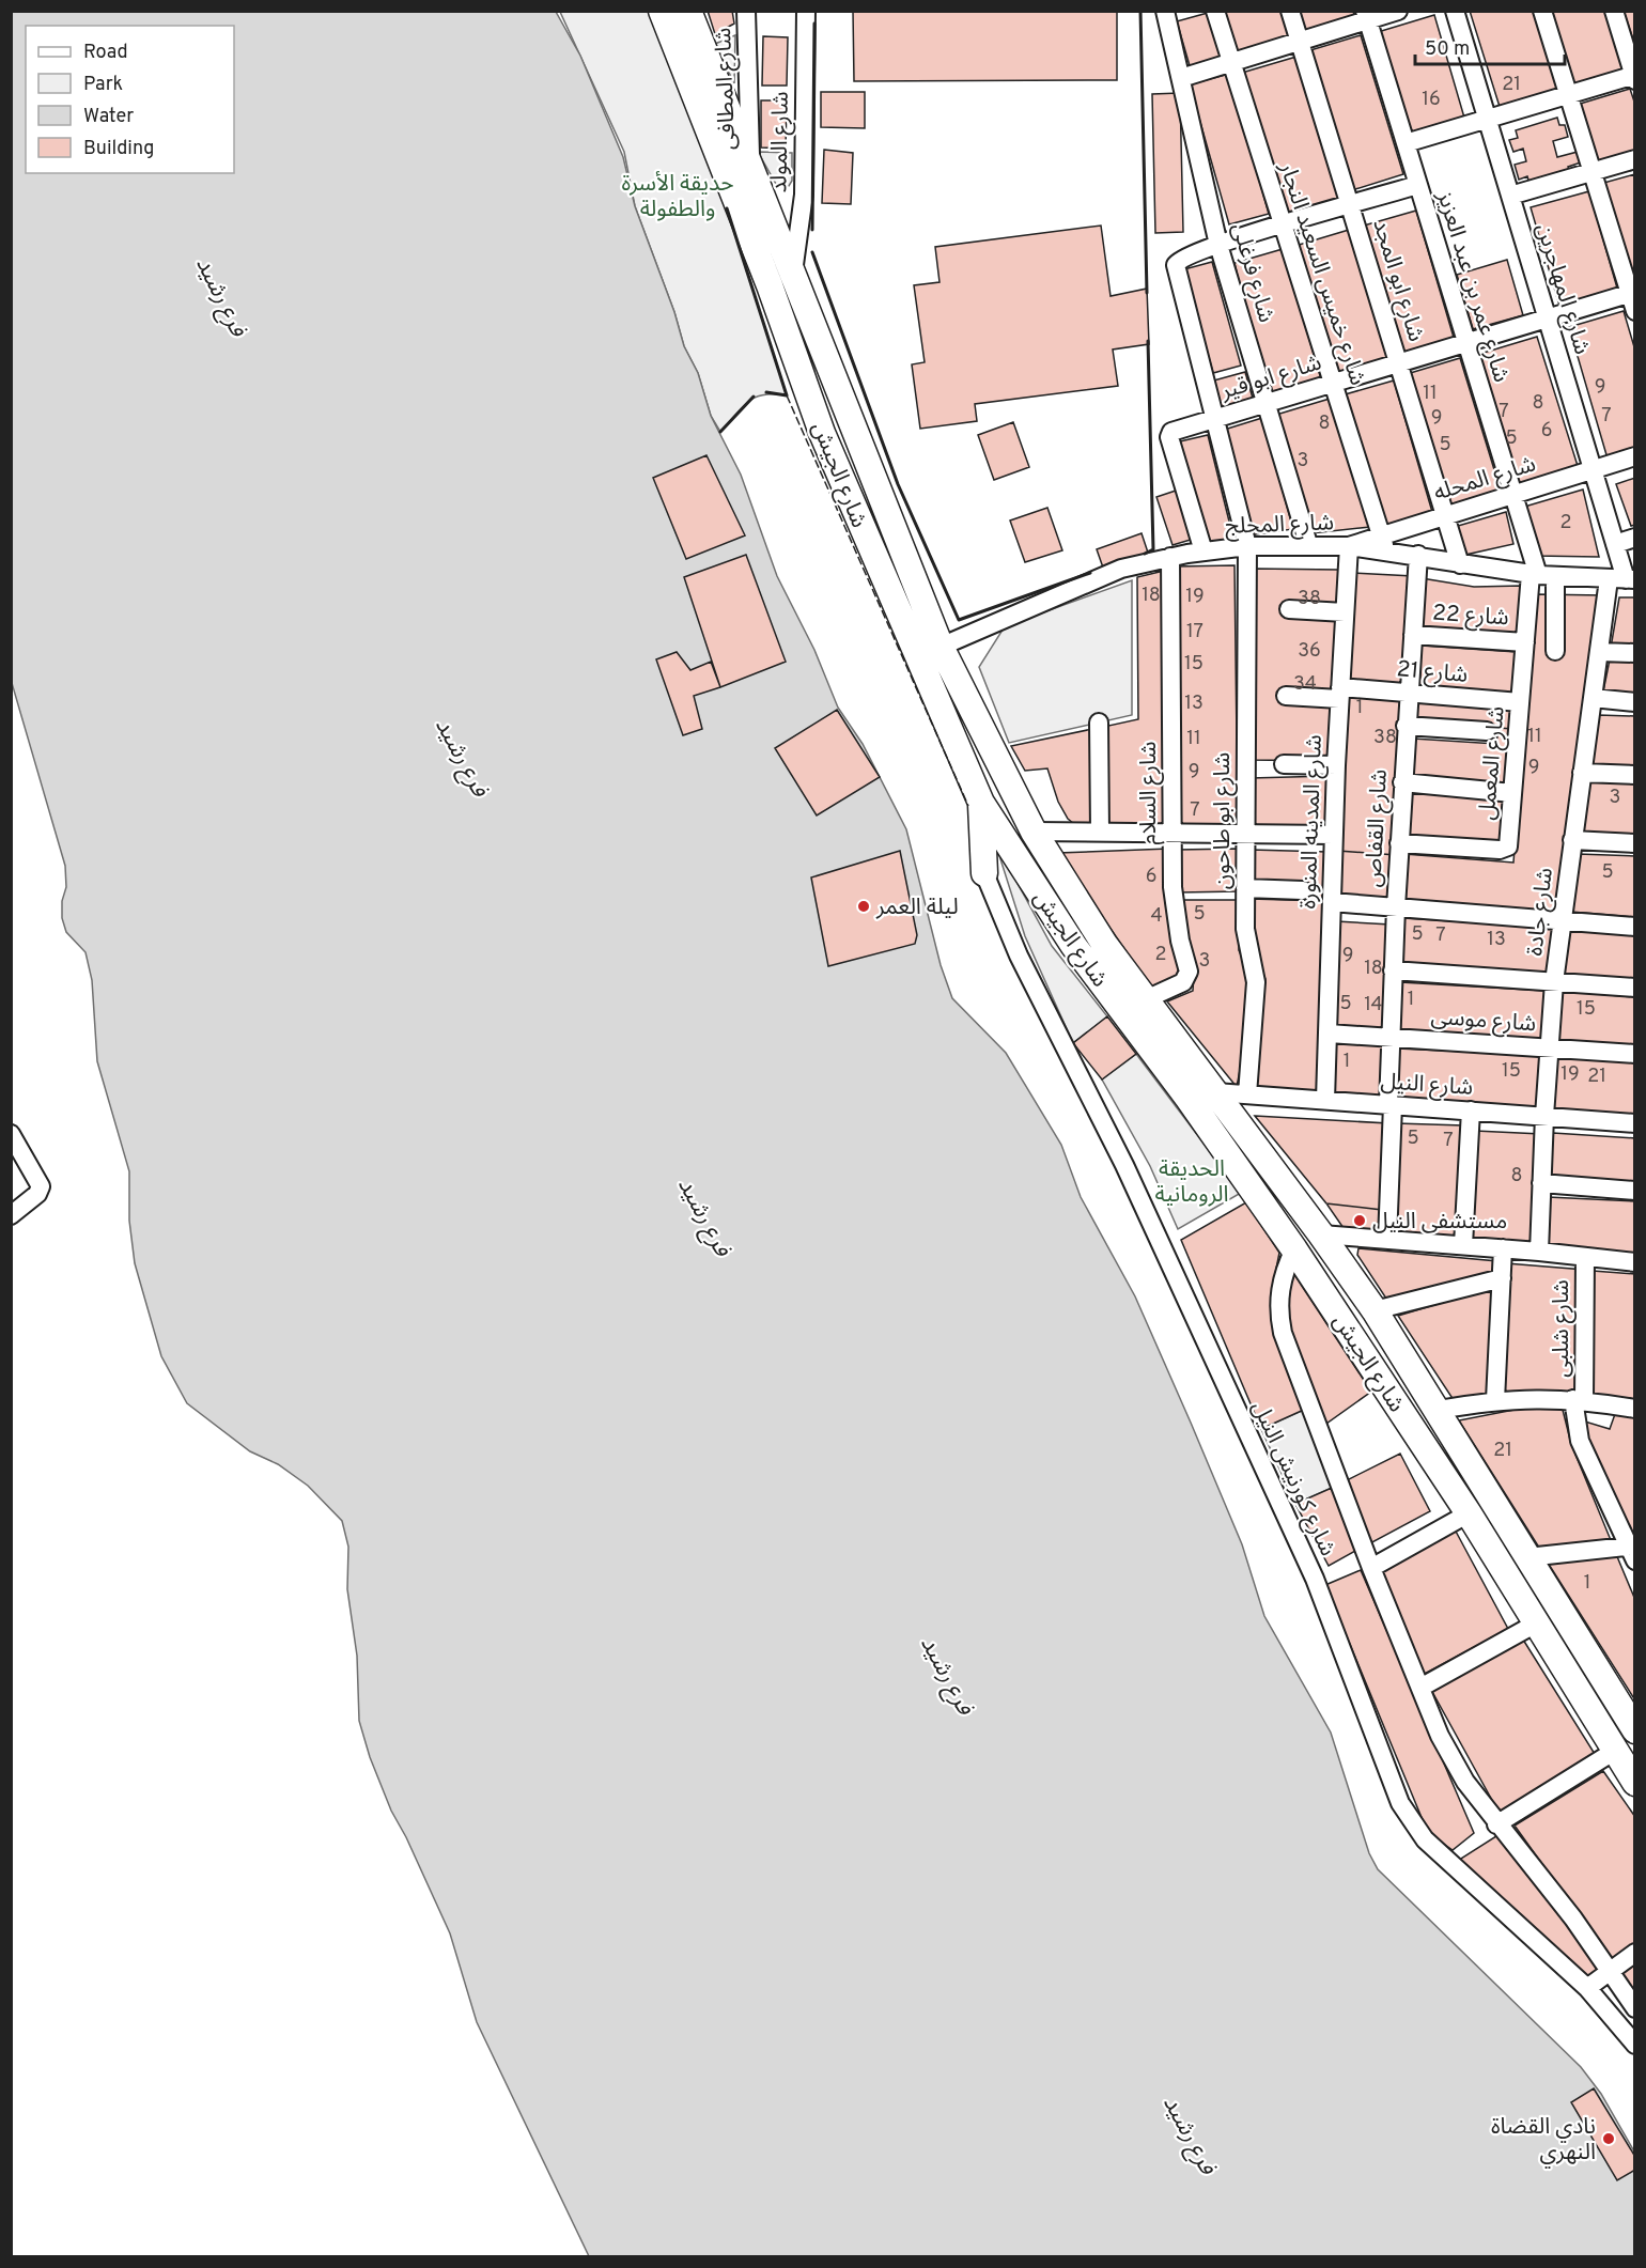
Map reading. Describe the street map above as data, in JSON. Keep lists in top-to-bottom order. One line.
{"streets":{"main road":["شارع الجيش"],"street":["شارع المطافى","شارع المولد","شارع فرغلى","شارع خميس السعيد النجار","شارع ابو المجد","شارع عمر بن عبد العزيز","شارع المهاجرين","شارع ابو قير","شارع المحله","شارع المحلج","شارع 22","شارع 21","شارع المعمل","شارع السلام","شارع ابو طاحون","شارع المدينه المنورة","شارع القفاص","شارع جادة","شارع موسى","شارع النيل","شارع شلبى","شارع كورنيش النيل"]},"crossings":[["شارع المطافى","شارع الجيش"],["شارع المولد","شارع الجيش"],["شارع فرغلى","شارع ابو قير"],["شارع فرغلى","شارع المحلج"],["شارع فرغلى","شارع ابو طاحون"],["شارع خميس السعيد النجار","شارع ابو قير"],["شارع خميس السعيد النجار","شارع المحله"],["شارع خميس السعيد النجار","شارع المحلج"],["شارع خميس السعيد النجار","شارع ابو طاحون"],["شارع ابو المجد","شارع ابو قير"],["شارع ابو المجد","شارع المحله"],["شارع ابو المجد","شارع المحلج"],["شارع ابو المجد","شارع ابو طاحون"],["شارع عمر بن عبد العزيز","شارع ابو قير"],["شارع عمر بن عبد العزيز","شارع المحله"],["شارع عمر بن عبد العزيز","شارع المحلج"],["شارع عمر بن عبد العزيز","شارع المعمل"],["شارع عمر بن عبد العزيز","شارع ابو طاحون"],["شارع المهاجرين","شارع ابو قير"],["شارع المهاجرين","شارع المحله"],["شارع المهاجرين","شارع المحلج"],["شارع المهاجرين","شارع جادة"],["شارع ابو قير","شارع المحلج"],["شارع ابو قير","شارع ابو طاحون"],["شارع الجيش","شارع المحلج"],["شارع الجيش","شارع السلام"],["شارع الجيش","شارع النيل"],["شارع المحله","شارع المحلج"],["شارع المحلج","شارع المعمل"],["شارع المحلج","شارع السلام"],["شارع المحلج","شارع ابو طاحون"],["شارع المحلج","شارع المدينه المنورة"],["شارع المحلج","شارع القفاص"],["شارع المحلج","شارع جادة"],["شارع 22","شارع المعمل"],["شارع 22","شارع القفاص"],["شارع 21","شارع المعمل"],["شارع 21","شارع المدينه المنورة"],["شارع 21","شارع القفاص"],["شارع المعمل","شارع القفاص"],["شارع ابو طاحون","شارع النيل"],["شارع المدينه المنورة","شارع موسى"],["شارع المدينه المنورة","شارع النيل"],["شارع القفاص","شارع موسى"],["شارع القفاص","شارع النيل"],["شارع جادة","شارع موسى"],["شارع جادة","شارع النيل"]],"water":["فرع رشيد"],"parks":["حديقة الأسرة والطفولة","الحديقة الرومانية"],"places":["ليلة العمر","مستشفى النيل","نادي القضاة النهري"],"house_numbers":["21","16","9","11","8","7","7","9","8","6","5","5","3","2","18","19","38","17","36","15","34","13","1","11","38","11","9","9","3","7","5","6","5","4","5","7","13","2","9","3","18","1","5","14","15","1","15","19","21","5","7","8","21","1"],"legend":["Road","Park","Water","Building"],"scale_bar":"50 m"}
